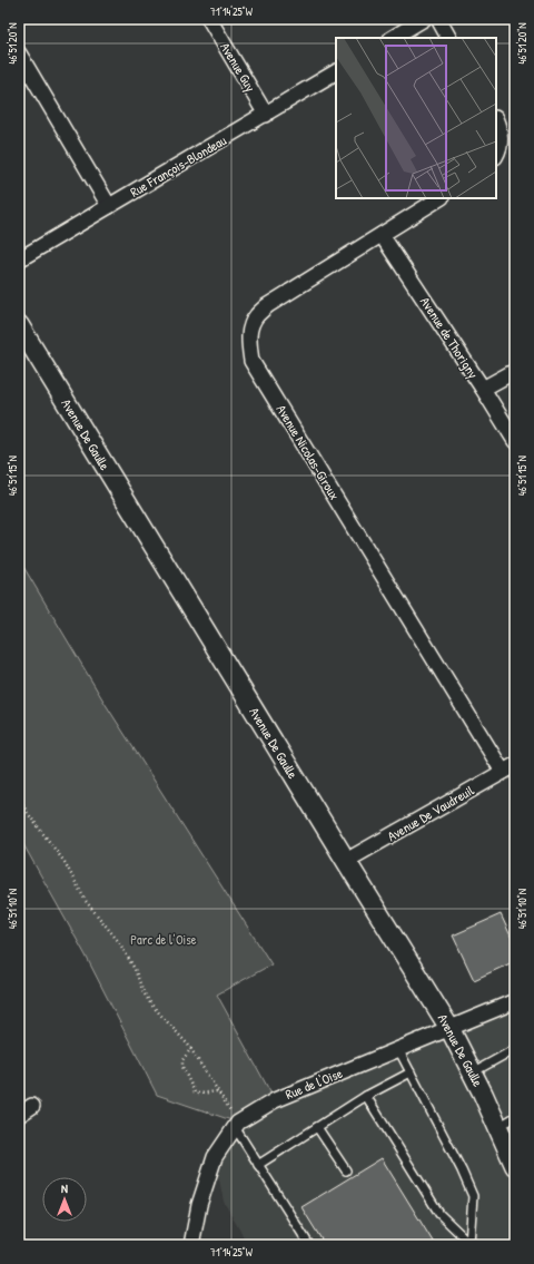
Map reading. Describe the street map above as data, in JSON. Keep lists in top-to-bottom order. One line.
{"streets":{"street":["Avenue Guy","Rue François-Blondeau","Avenue de Thorigny","Avenue De Gaulle","Avenue Nicolas-Giroux","Avenue De Vaudreuil","Rue de l'Oise"]},"crossings":[["Avenue Guy","Rue François-Blondeau"],["Avenue de Thorigny","Avenue Nicolas-Giroux"],["Avenue De Gaulle","Avenue De Vaudreuil"],["Avenue De Gaulle","Rue de l'Oise"],["Avenue Nicolas-Giroux","Avenue De Vaudreuil"]],"parks":["Parc de l’Oise"],"north":"top","coordinates":["71°14'25\"W","46°51'20\"N","46°51'15\"N","46°51'10\"N"]}
